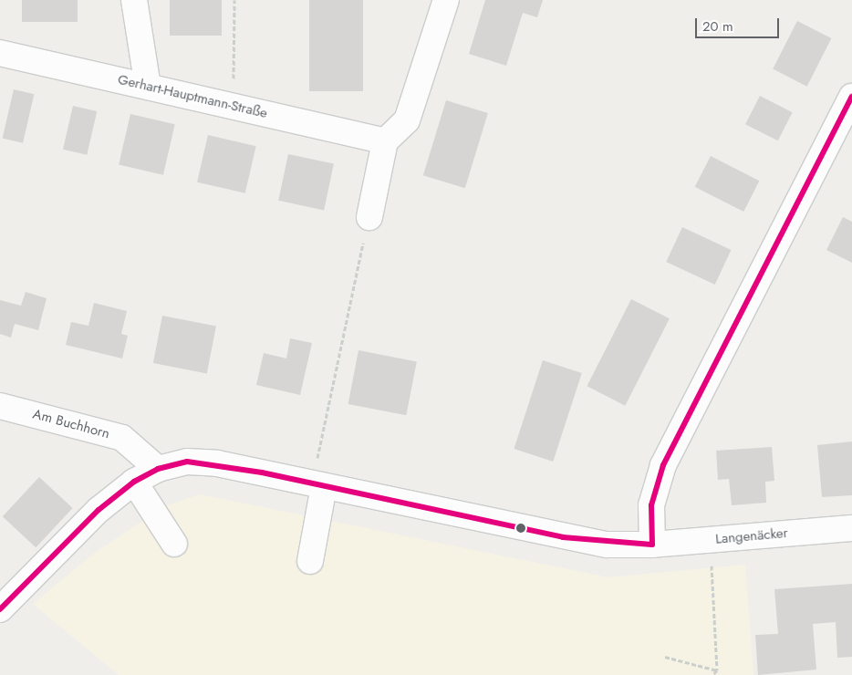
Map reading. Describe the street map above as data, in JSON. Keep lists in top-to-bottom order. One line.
{"streets":{"street":["Gerhart-Hauptmann-Straße","Am Buchhorn","Langenäcker"]},"scale_bar":"20 m"}
